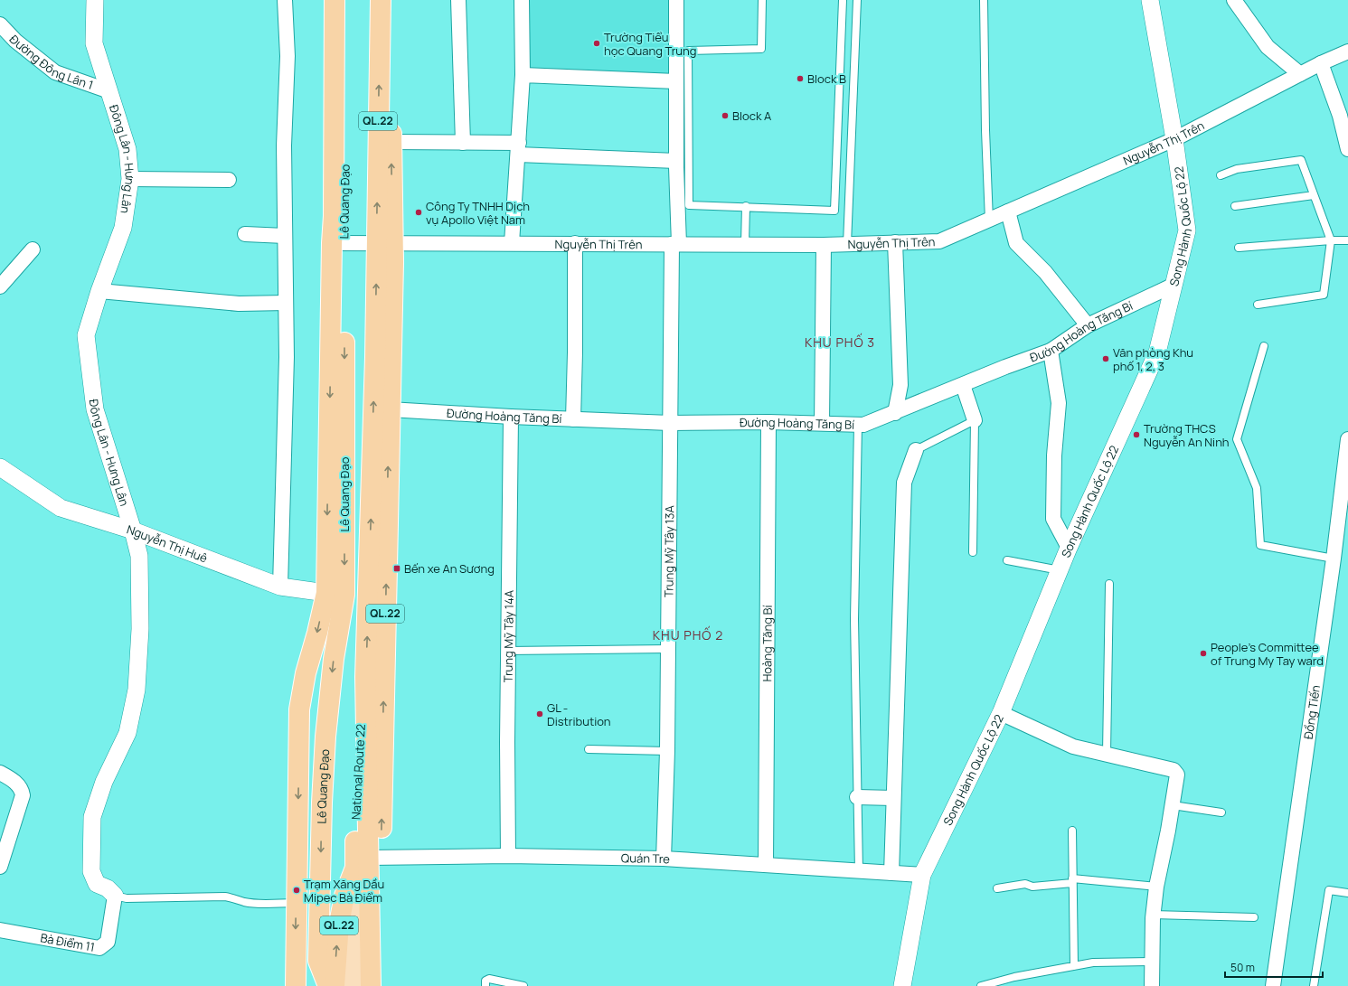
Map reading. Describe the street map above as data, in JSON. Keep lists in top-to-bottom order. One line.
{"streets":{"highway":["QL.22","Lê Quang Đạo","National Route 22"],"street":["Đường Đông Lân 1","Nguyễn Thị Trên","Đông Lân - Hưng Lân","Song Hành Quốc Lộ 22","Đường Hoàng Tăng Bí","Nguyễn Thị Huê","Trung Mỹ Tây 13A","Trung Mỹ Tây 14A","Hoàng Tăng Bí","Đồng Tiến","Quán Tre","Bà Điểm 11"]},"crossings":[["Đường Đông Lân 1","Đông Lân - Hưng Lân"],["QL.22","Nguyễn Thị Trên"],["QL.22","Đường Hoàng Tăng Bí"],["QL.22","National Route 22"],["QL.22","Quán Tre"],["Nguyễn Thị Trên","Lê Quang Đạo"],["Nguyễn Thị Trên","Song Hành Quốc Lộ 22"],["Nguyễn Thị Trên","Trung Mỹ Tây 13A"],["Đông Lân - Hưng Lân","Nguyễn Thị Huê"],["Đông Lân - Hưng Lân","Bà Điểm 11"],["Lê Quang Đạo","Nguyễn Thị Huê"],["Song Hành Quốc Lộ 22","Đường Hoàng Tăng Bí"],["Song Hành Quốc Lộ 22","Quán Tre"],["Đường Hoàng Tăng Bí","Trung Mỹ Tây 13A"],["Đường Hoàng Tăng Bí","Trung Mỹ Tây 14A"],["Đường Hoàng Tăng Bí","Hoàng Tăng Bí"],["Trung Mỹ Tây 13A","Quán Tre"],["Trung Mỹ Tây 14A","Quán Tre"],["Hoàng Tăng Bí","Quán Tre"],["National Route 22","Quán Tre"]],"districts":["KHU PHỐ 3","KHU PHỐ 2"],"places":{"other":["Trường Tiểu học Quang Trung","Block B","Block A","Công Ty TNHH Dịch vụ Apollo Việt Nam","Văn phòng Khu phố 1, 2, 3","Trường THCS Nguyễn An Ninh","People's Committee of Trung My Tay ward","GL - Distribution","Trạm Xăng Dầu Mipec Bà Điểm"],"transit":["Bến xe An Sương"]},"scale_bar":"50 m"}
